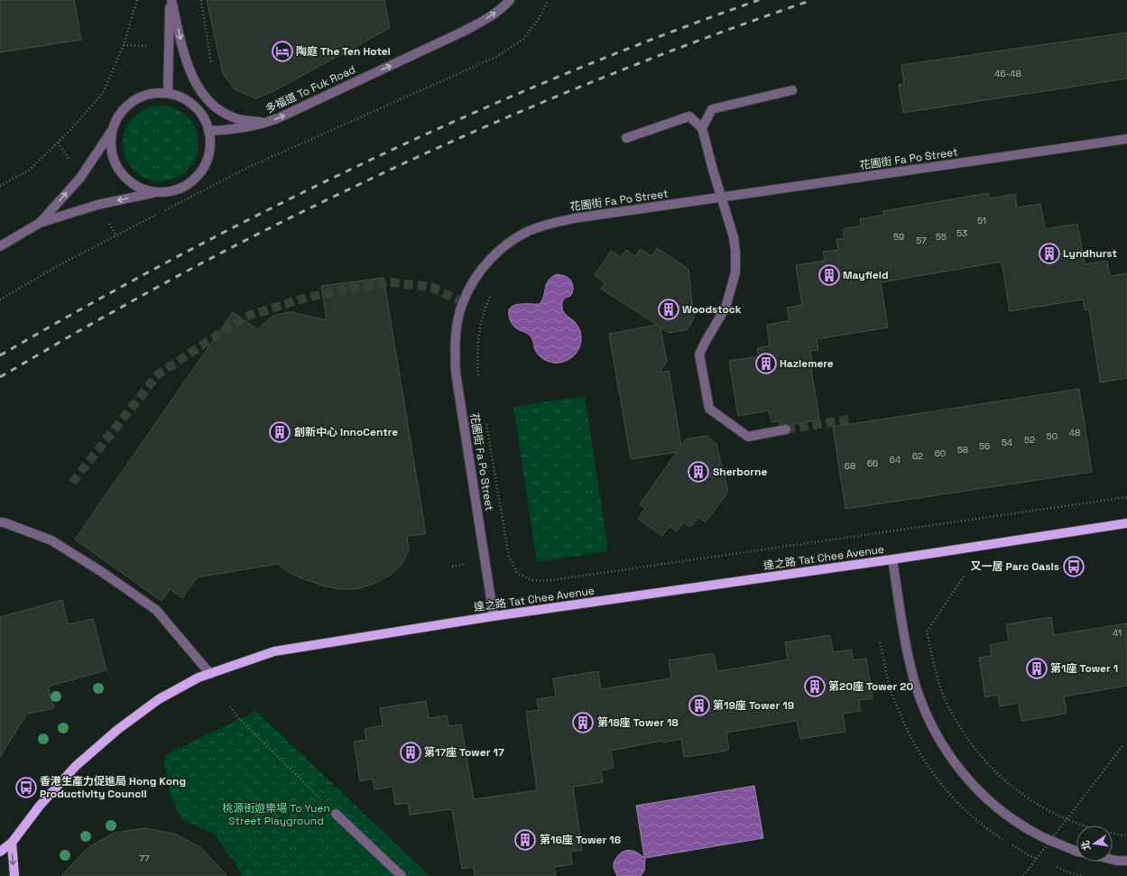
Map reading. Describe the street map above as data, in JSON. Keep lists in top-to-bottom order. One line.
{"streets":{"main road":["達之路 Tat Chee Avenue"],"street":["多福道 To Fuk Road","花圃街 Fa Po Street"]},"crossings":[["花圃街 Fa Po Street","達之路 Tat Chee Avenue"]],"one_way":["多福道 To Fuk Road"],"parks":["桃源街遊樂場 To Yuen Street Playground"],"places":{"hotel":["陶庭 The Ten Hotel"],"building":["Lyndhurst","Mayfield","Woodstock","Hazlemere","創新中心 InnoCentre","Sherborne","第1座 Tower 1","第20座 Tower 20","第19座 Tower 19","第18座 Tower 18","第17座 Tower 17","第16座 Tower 16"],"bus stop":["又一居 Parc Oasis","香港生產力促進局 Hong Kong Productivity Council"]},"house_numbers":["46-48","51","53","59","55","57","48","50","52","54","56","58","60","62","64","66","68","41","77"],"north":"left"}
